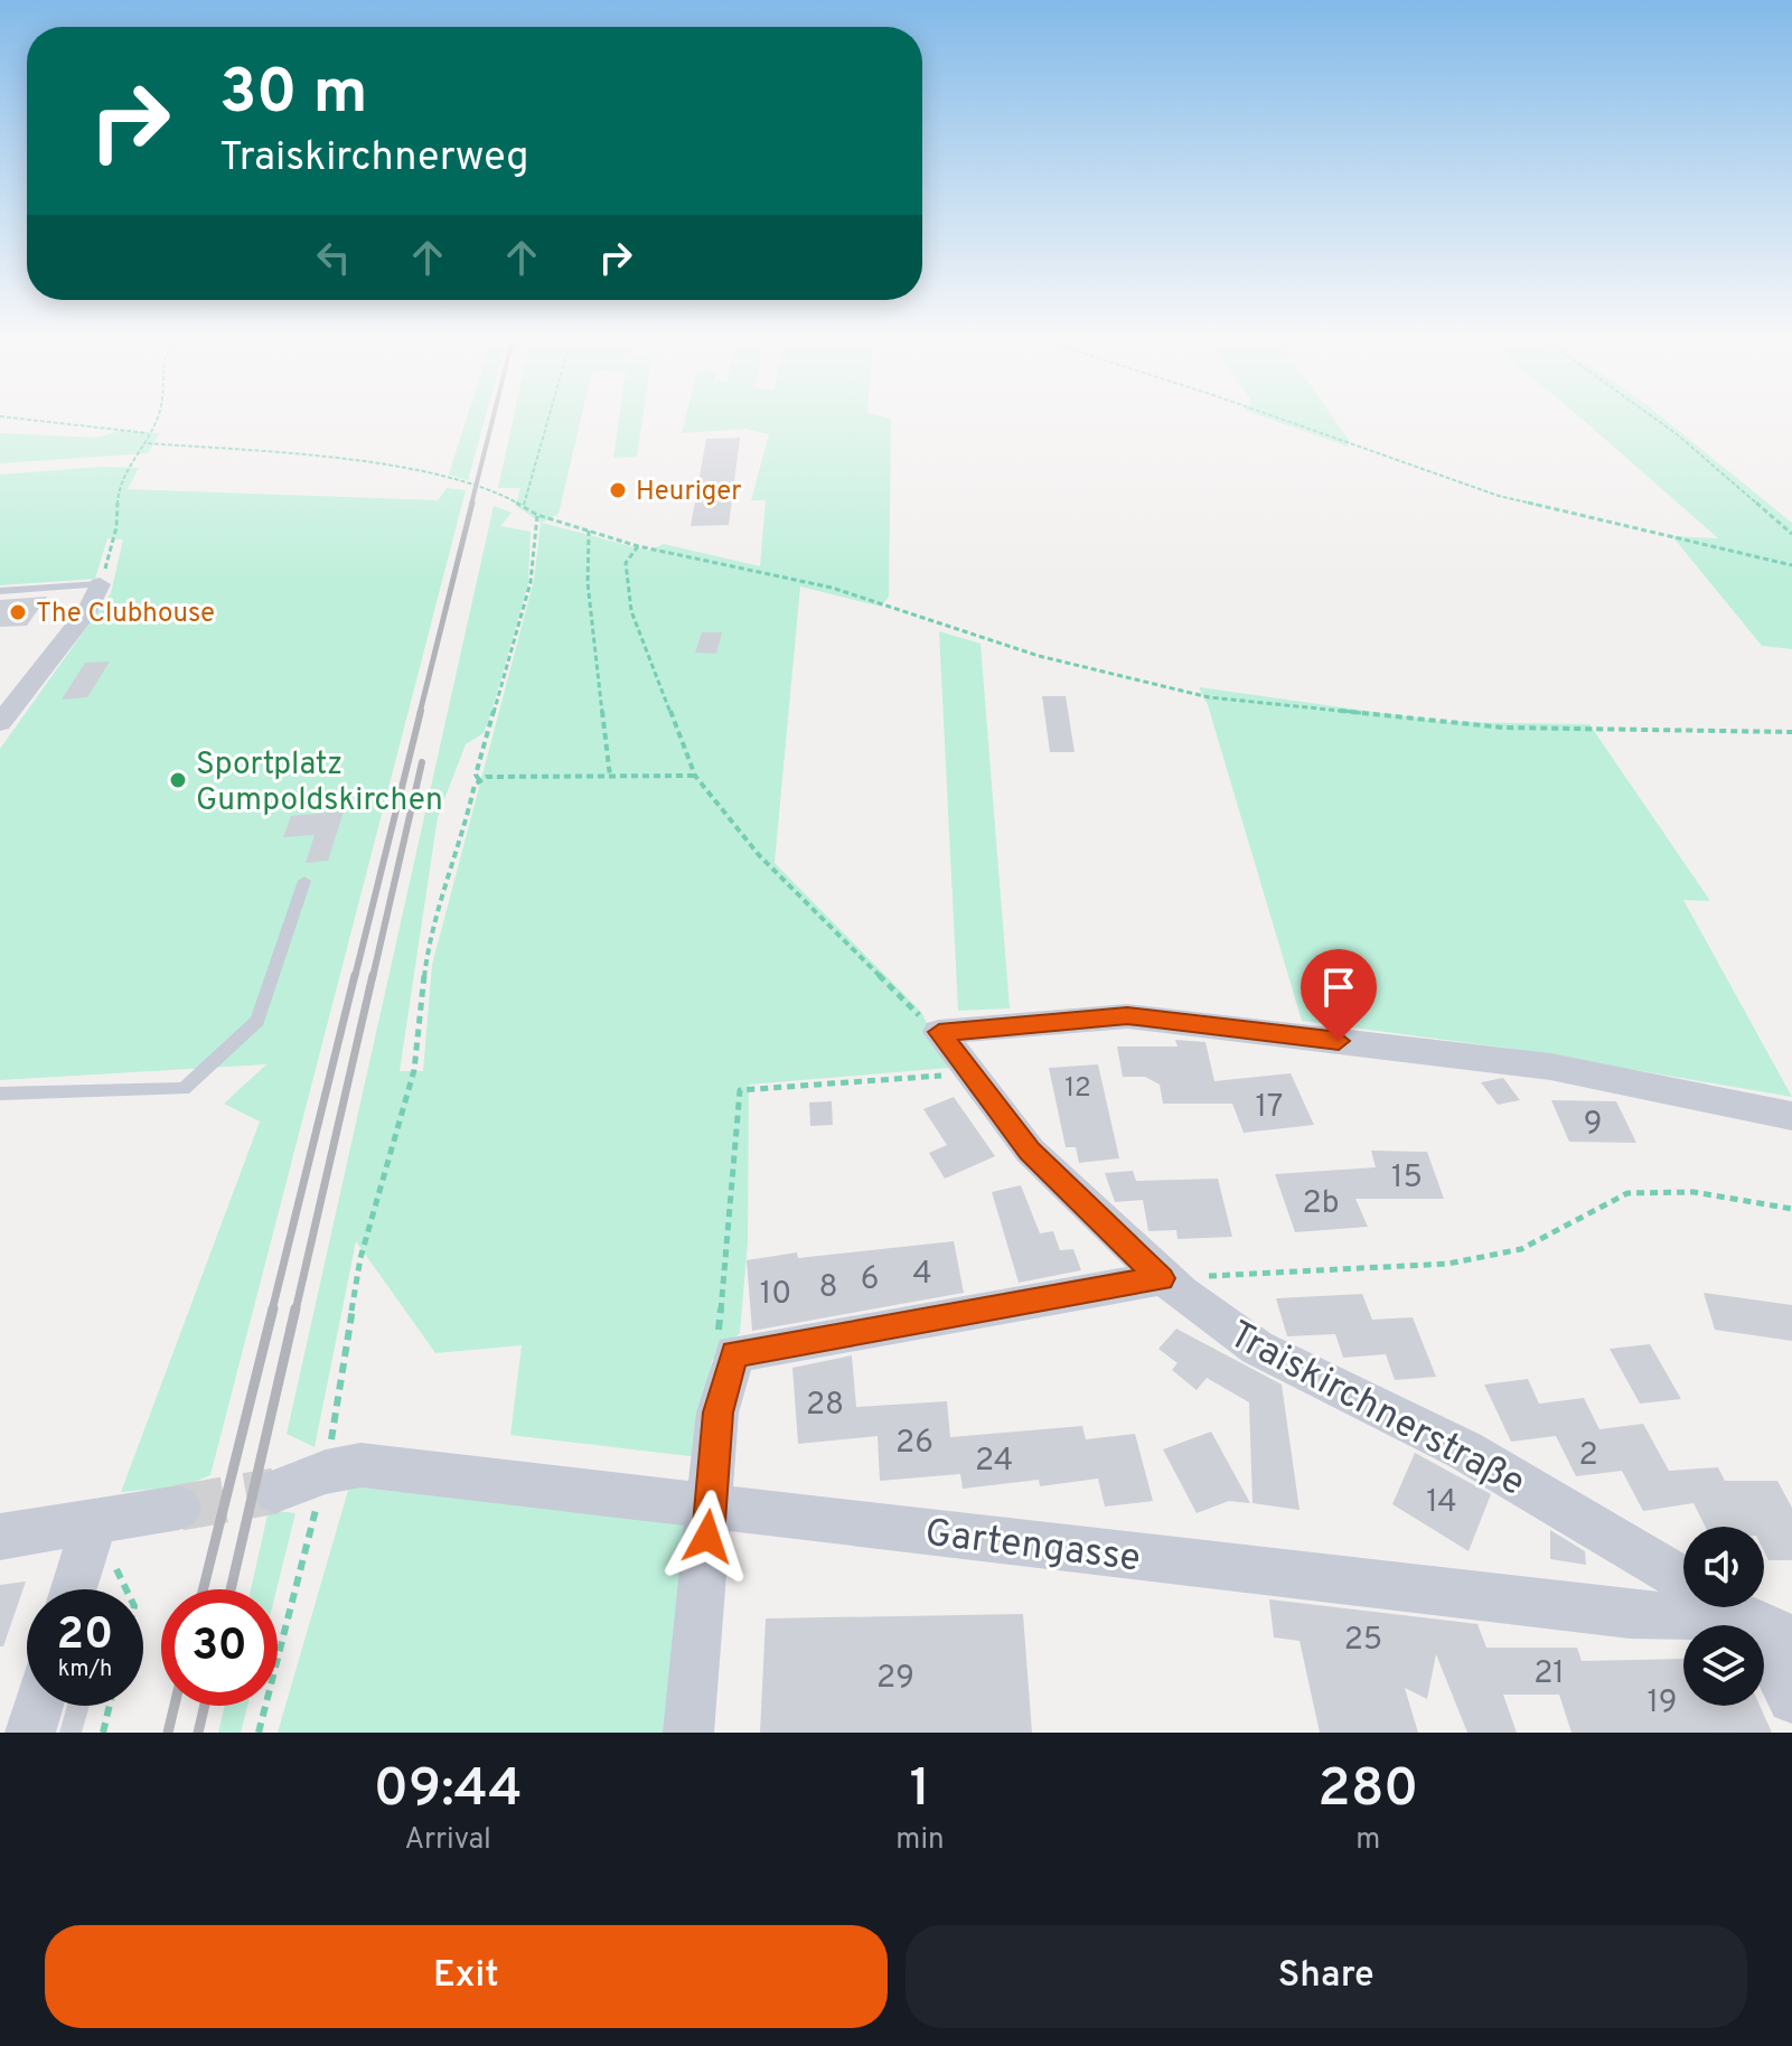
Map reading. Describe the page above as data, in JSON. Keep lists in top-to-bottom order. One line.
{"streets":{"street":["Traiskirchnerstraße","Gartengasse"]},"crossings":[["Traiskirchnerstraße","Gartengasse"]],"places":["Heuriger","The Clubhouse","Sportplatz Gumpoldskirchen"],"house_numbers":["12","17","9","15","2b","4","6","8","10","28","26","2","24","14","25","21","29","19"],"page":{"turn":["30 m","Traiskirchnerweg"],"speed":"20 km/h","limit":"30","eta":["09:44","Arrival","1","min","280","m"],"buttons":["Exit","Share"]}}
